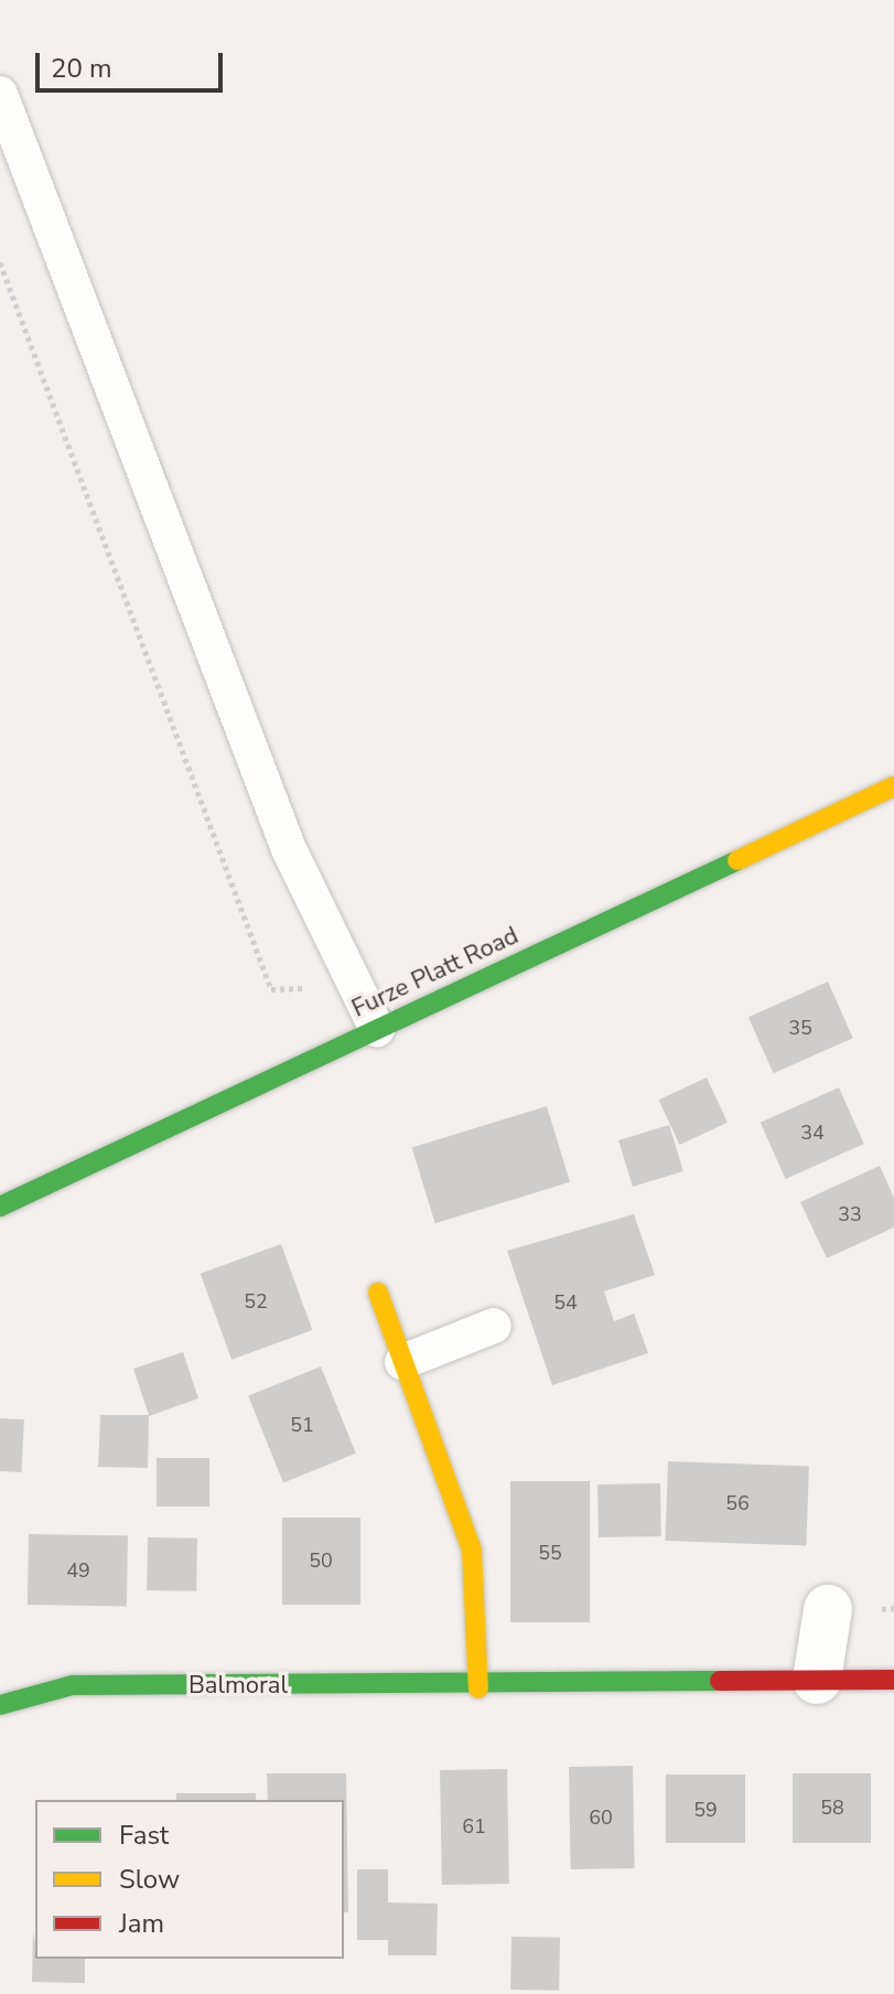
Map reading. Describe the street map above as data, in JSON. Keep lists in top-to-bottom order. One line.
{"streets":{"street":["Furze Platt Road","Balmoral"]},"house_numbers":["35","34","33","52","54","51","56","55","50","49","58","59","60","61"],"legend":["Fast","Slow","Jam"],"scale_bar":"20 m"}
